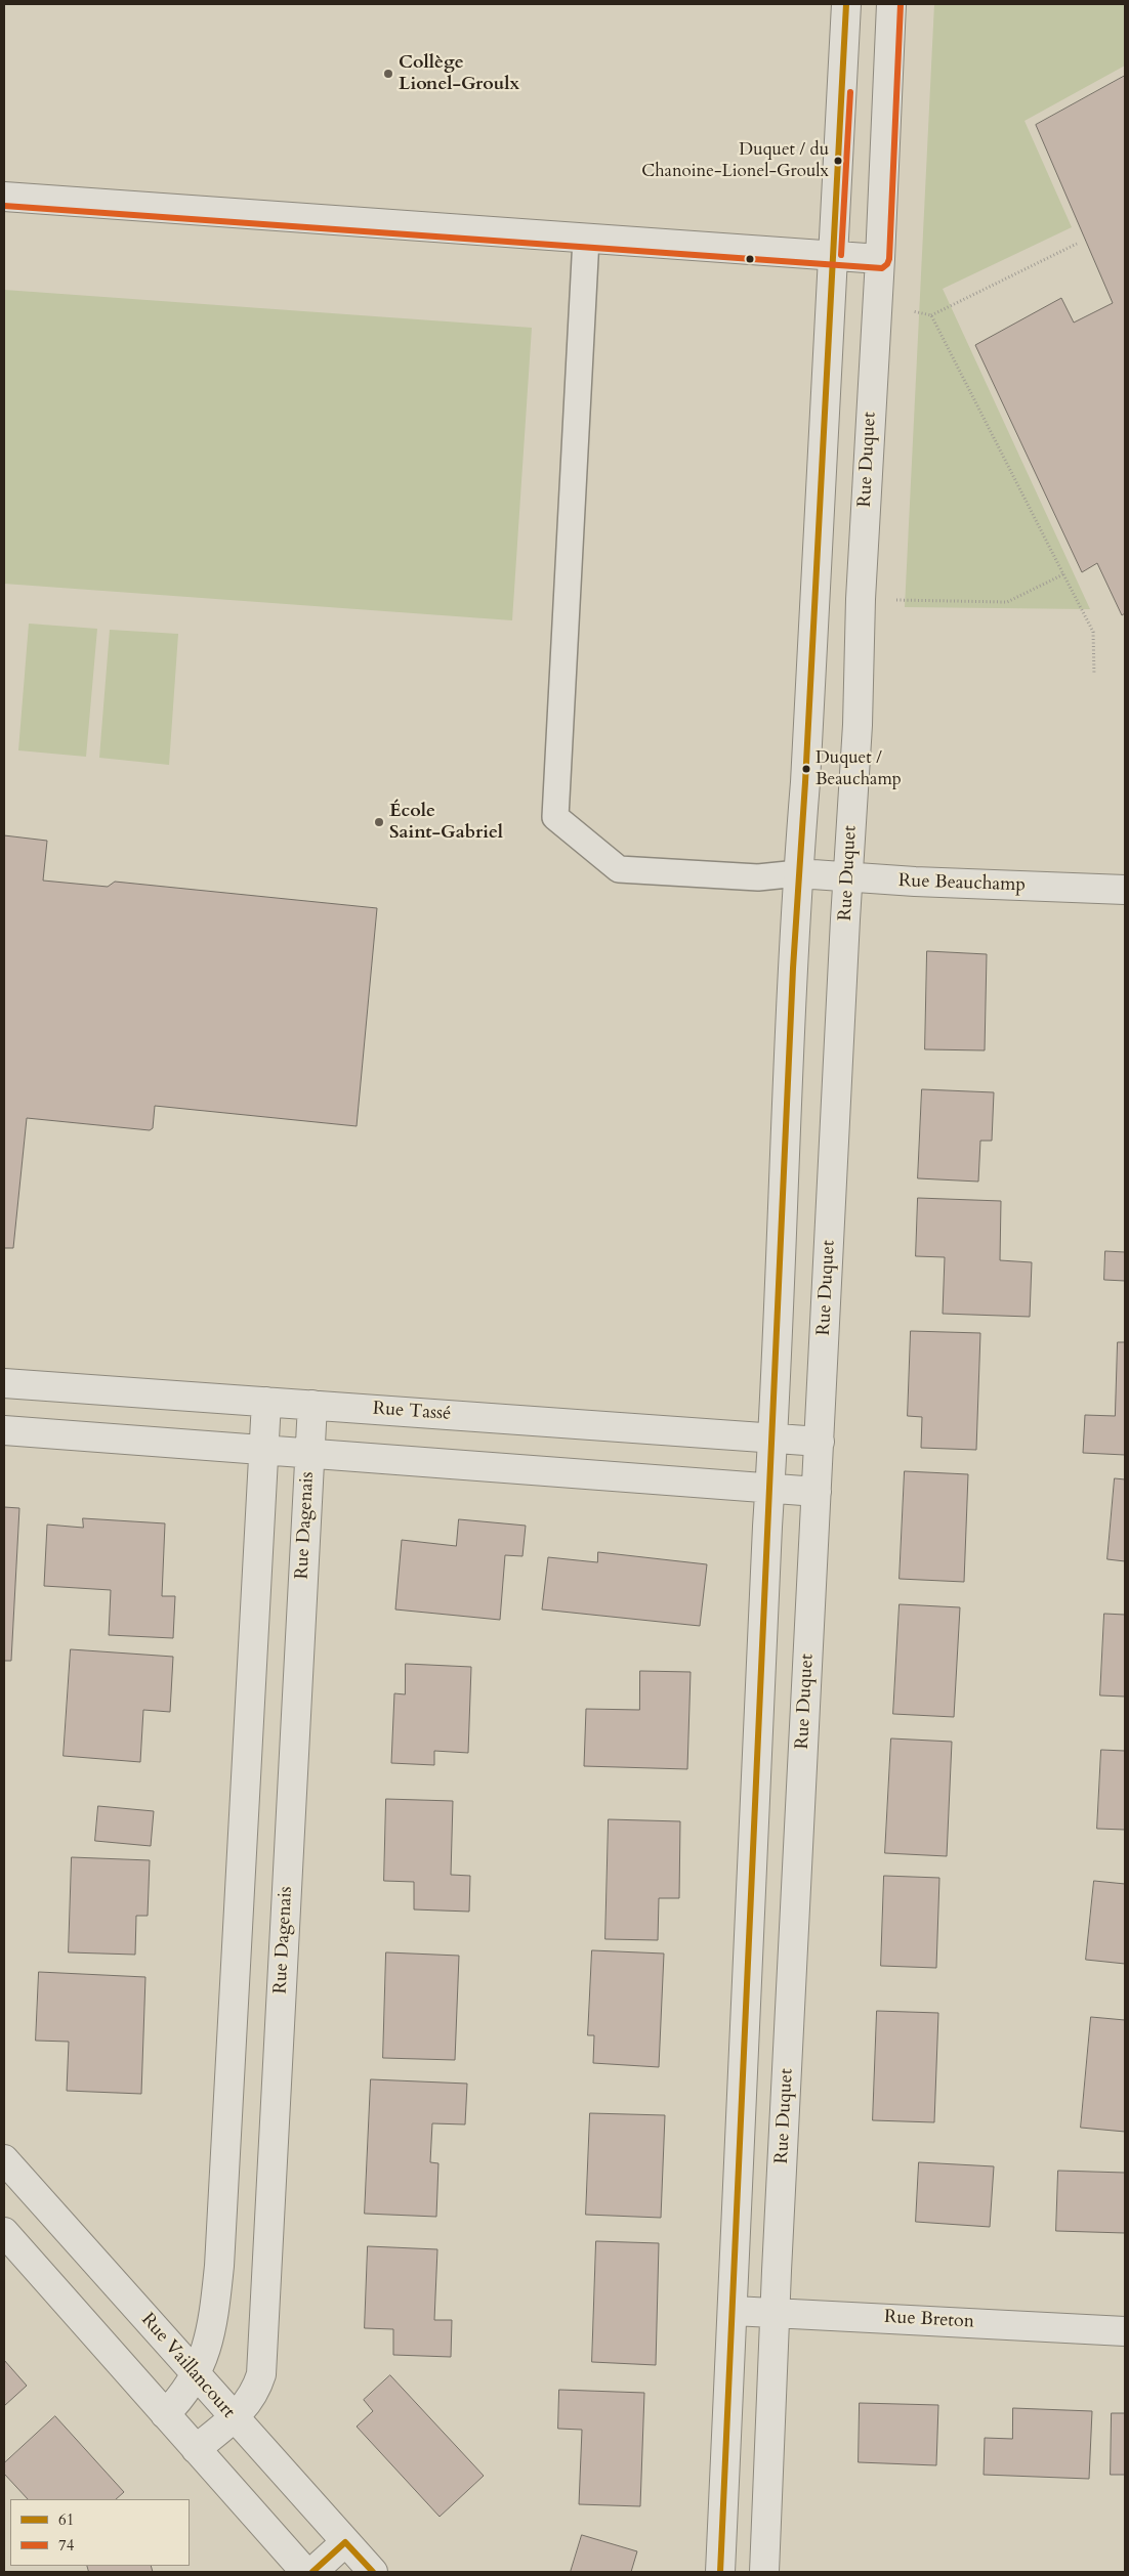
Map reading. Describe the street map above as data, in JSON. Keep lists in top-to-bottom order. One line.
{"streets":{"street":["Rue Duquet","Rue Beauchamp","Rue Tassé","Rue Dagenais","Rue Breton","Rue Vaillancourt"]},"crossings":[["Rue Duquet","Rue Beauchamp"],["Rue Duquet","Rue Tassé"],["Rue Duquet","Rue Breton"],["Rue Tassé","Rue Dagenais"],["Rue Dagenais","Rue Vaillancourt"]],"places":["Collège Lionel-Groulx","Duquet / du Chanoine-Lionel-Groulx","Duquet / Beauchamp","École Saint-Gabriel"],"lines":["transit line 61","transit line 74"],"legend":["61","74"]}
